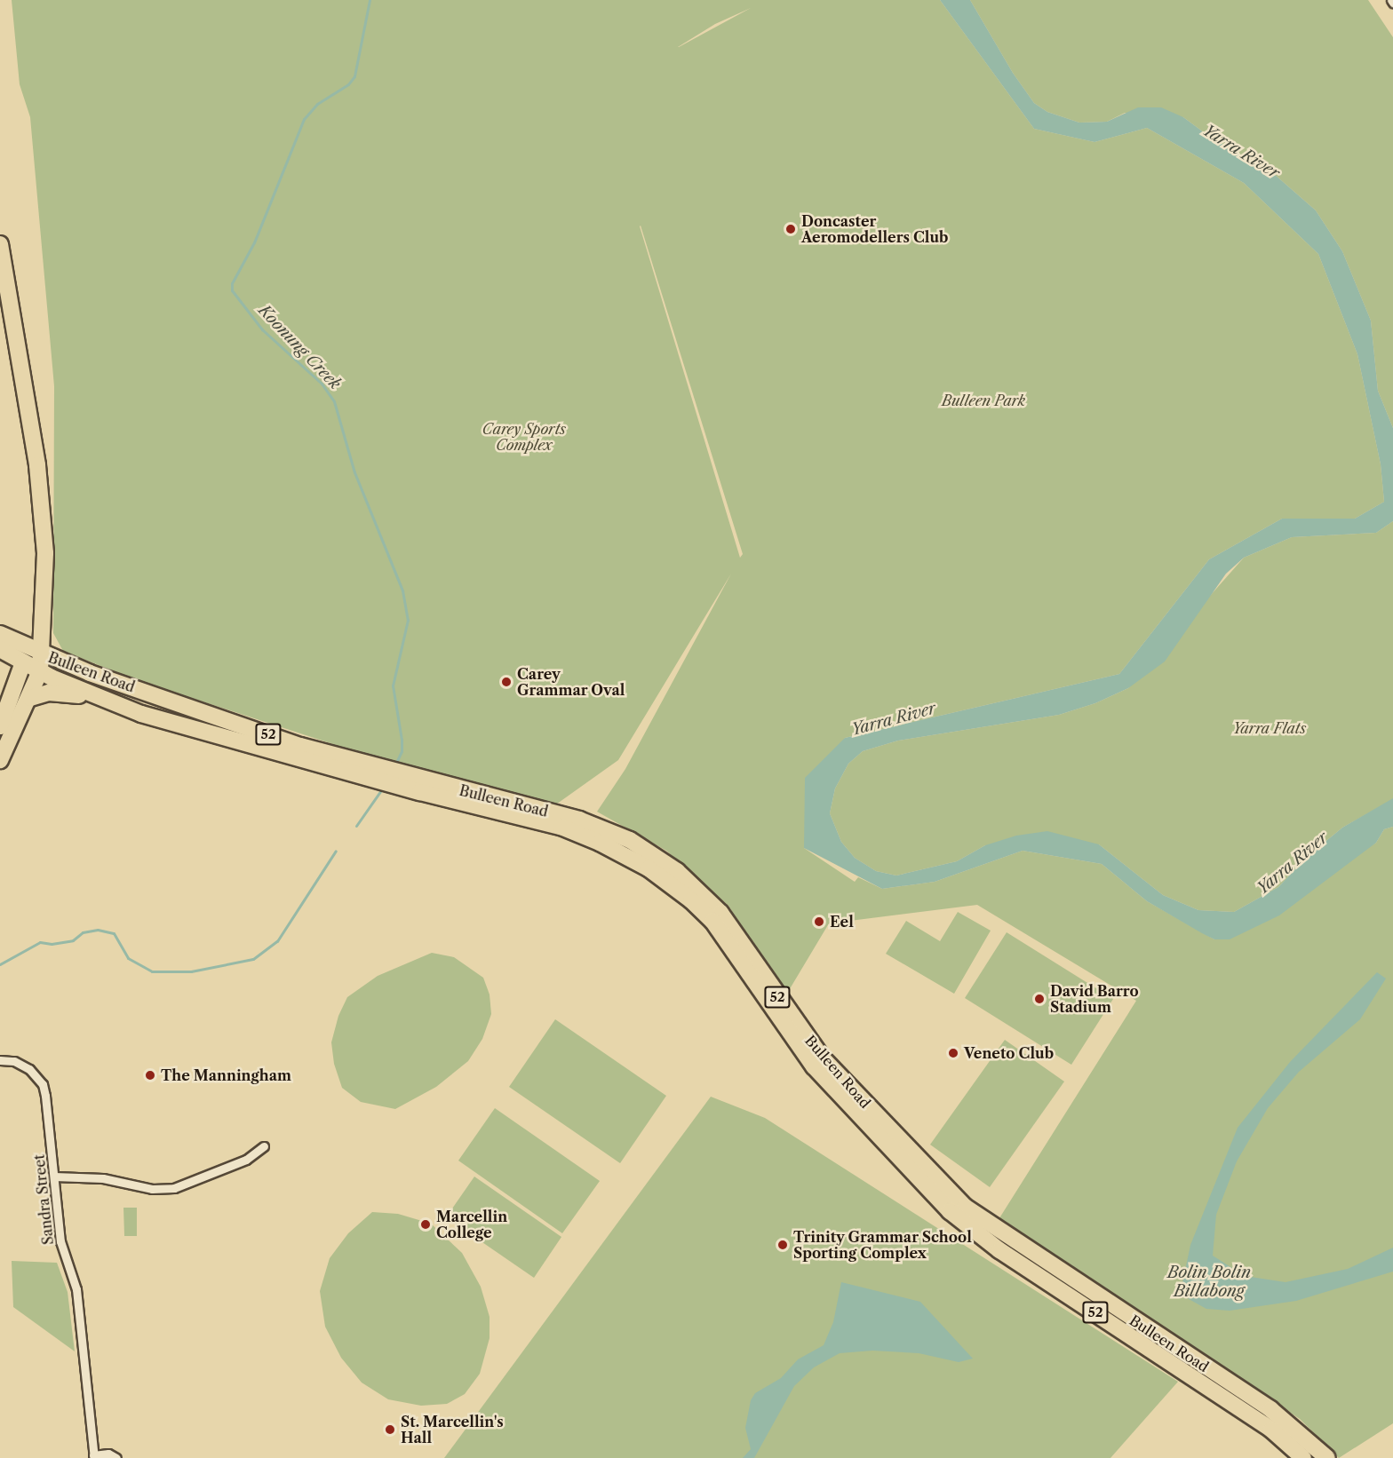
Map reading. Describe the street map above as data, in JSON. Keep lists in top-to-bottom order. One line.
{"streets":{"highway":["Bulleen Road","52"],"street":["Sandra Street"]},"water":["Yarra River","Koonung Creek","Bolin Bolin Billabong"],"parks":["Bulleen Park","Carey Sports Complex","Yarra Flats"],"places":["Doncaster Aeromodellers Club","Carey Grammar Oval","Eel","David Barro Stadium","Veneto Club","The Manningham","Marcellin College","Trinity Grammar School Sporting Complex","St. Marcellin's Hall"]}
